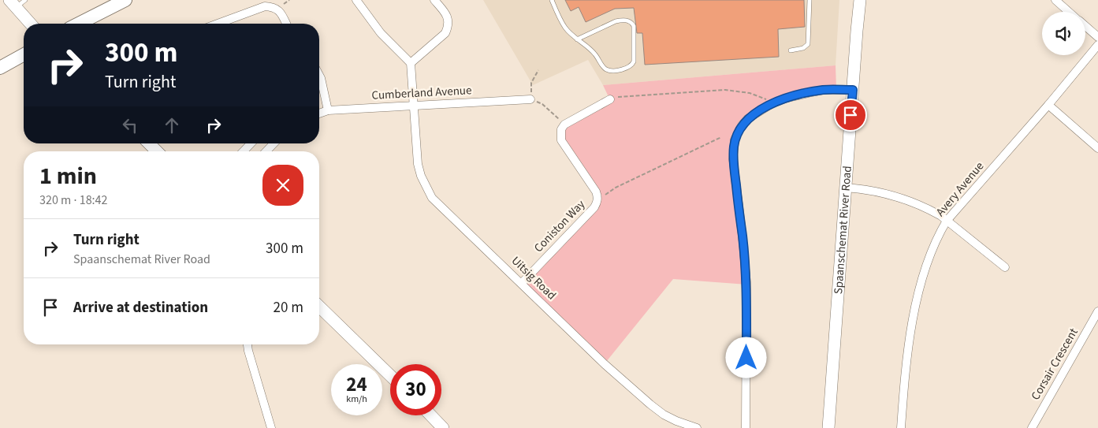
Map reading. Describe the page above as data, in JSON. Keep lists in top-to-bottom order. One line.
{"streets":{"main road":["Spaanschemat River Road"],"street":["Cumberland Avenue","Avery Avenue","Coniston Way","Uitsig Road","Corsair Crescent"]},"crossings":[["Cumberland Avenue","Uitsig Road"],["Coniston Way","Uitsig Road"]],"page":{"turn":["300 m","Turn right"],"heading":["1 min","320 m · 18:42"],"list":[{"name":"Turn right","note":"Spaanschemat River Road","value":"300 m"},{"name":"Arrive at destination","value":"20 m"}],"speed":"24 km/h","limit":"30"}}
